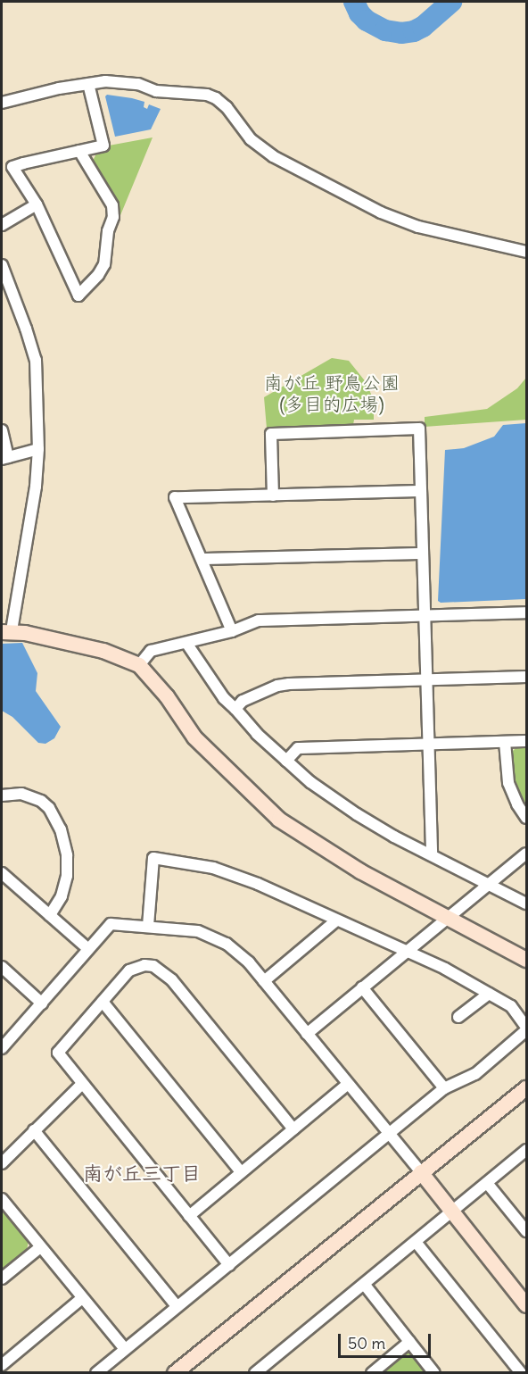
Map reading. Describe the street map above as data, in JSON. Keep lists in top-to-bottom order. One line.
{"districts":["南が丘三丁目"],"parks":["南が丘 野鳥公園 (多目的広場)"],"scale_bar":"50 m"}
